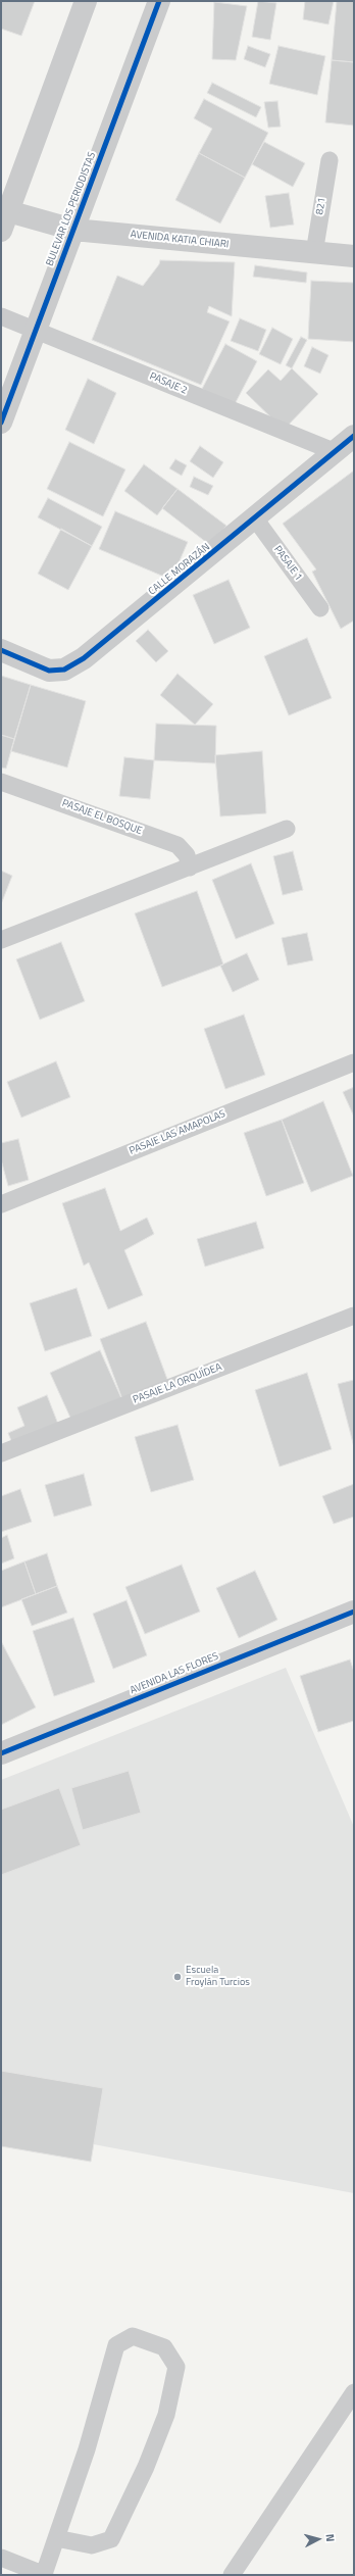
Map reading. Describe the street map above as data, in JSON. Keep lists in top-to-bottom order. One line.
{"streets":{"street":["BULEVAR LOS PERIODISTAS","AVENIDA KATIA CHIARI","CALLE MORAZÁN","AVENIDA LAS FLORES"],"lane":["821","PASAJE 2","PASAJE 1","PASAJE EL BOSQUE","PASAJE LAS AMAPOLAS","PASAJE LA ORQUÍDEA"]},"crossings":[["821","AVENIDA KATIA CHIARI"],["BULEVAR LOS PERIODISTAS","AVENIDA KATIA CHIARI"],["BULEVAR LOS PERIODISTAS","PASAJE 2"],["PASAJE 2","CALLE MORAZÁN"],["PASAJE 1","CALLE MORAZÁN"]],"places":["Escuela Froylán Turcios"],"north":"right"}
